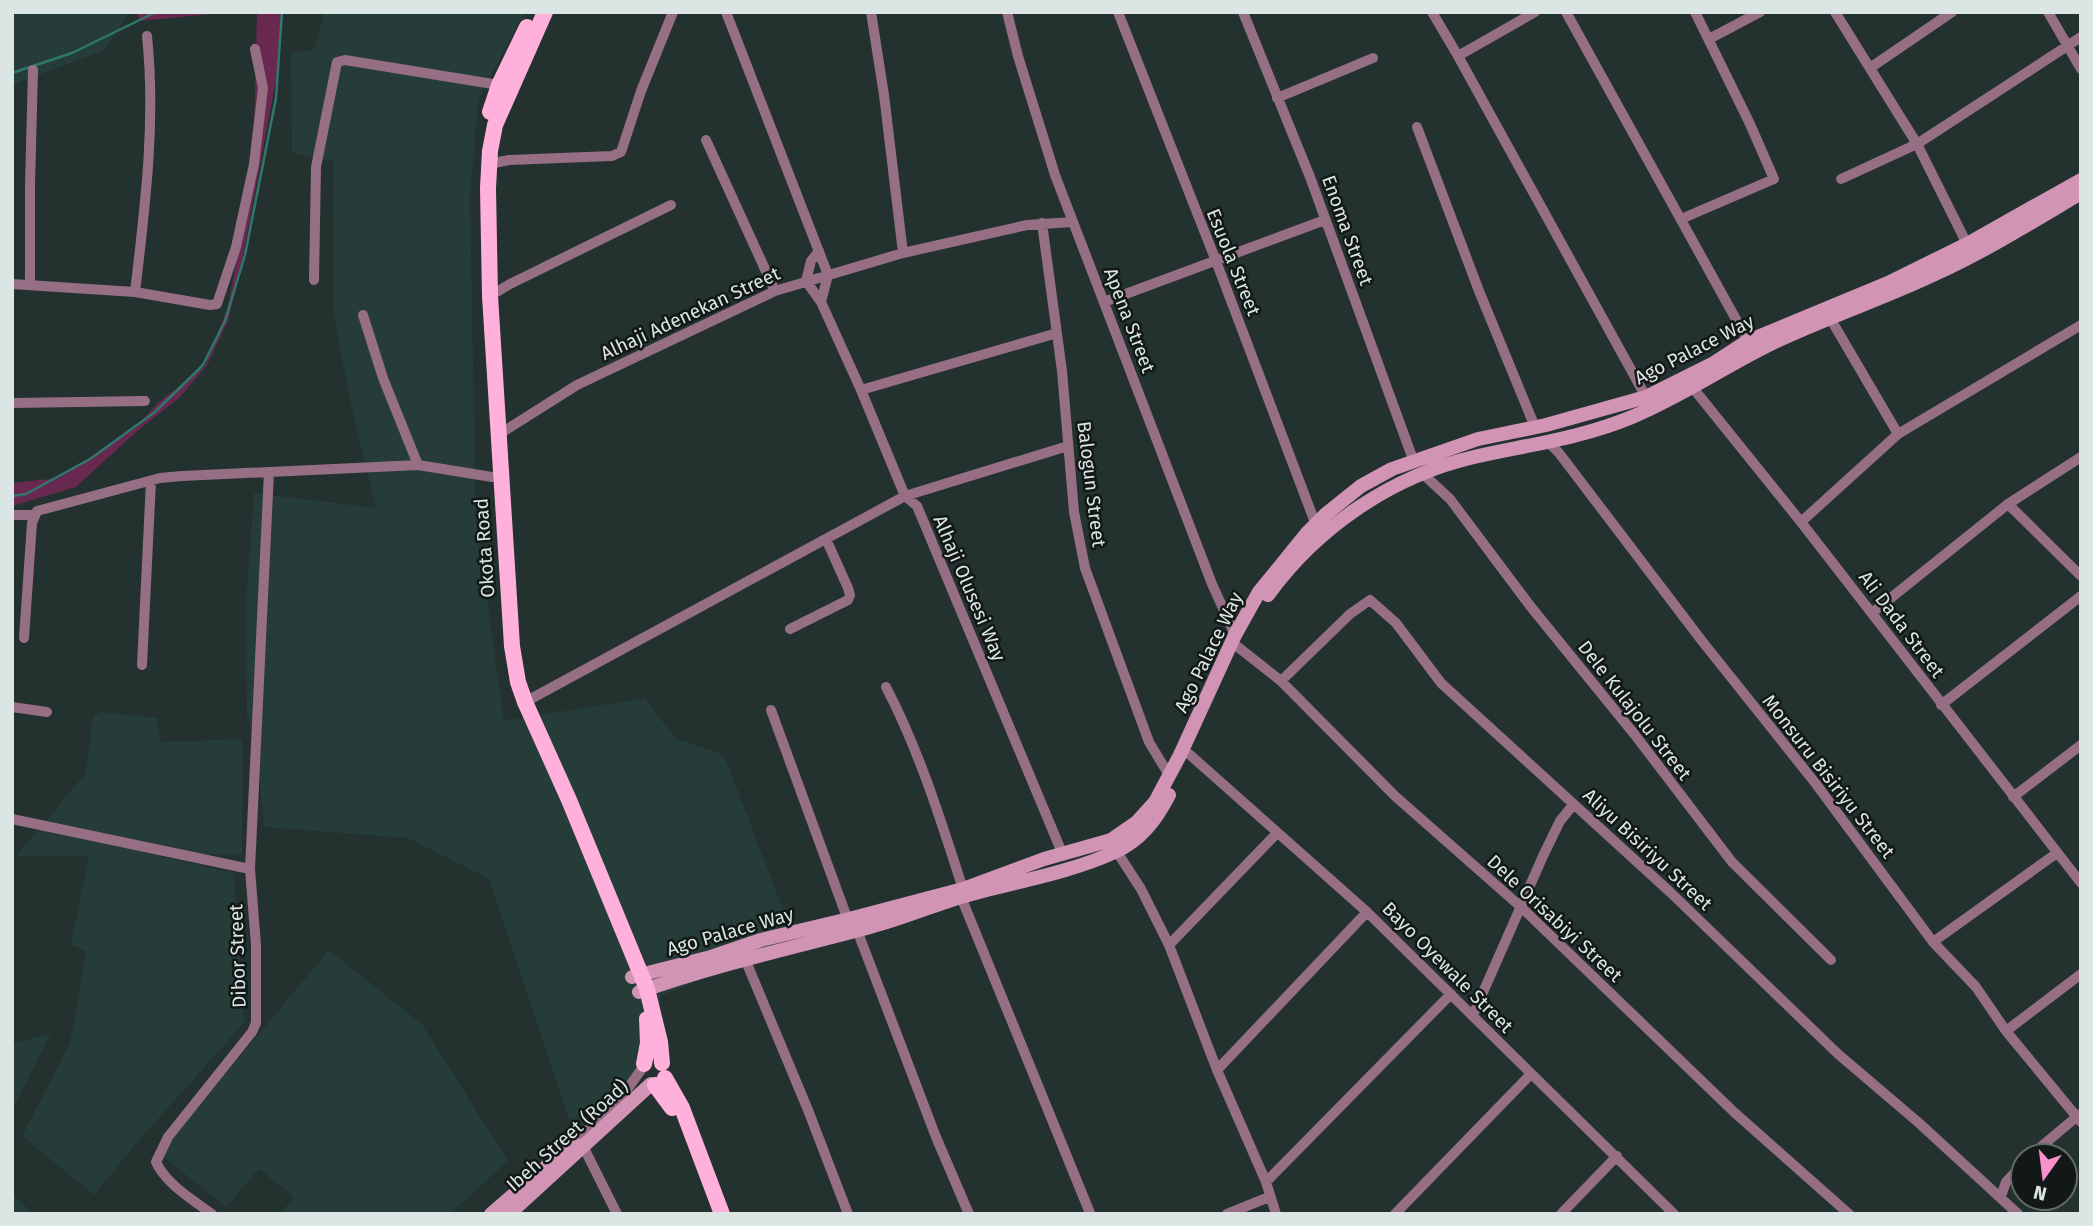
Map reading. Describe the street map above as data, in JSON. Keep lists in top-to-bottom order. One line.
{"streets":{"main road":["Ago Palace Way","Okota Road","Ibeh Street (Road)"],"street":["Enoma Street","Esuola Street","Alhaji Adenekan Street","Apena Street","Balogun Street","Alhaji Olusesi Way","Ali Dada Street","Dele Kulajolu Street","Monsuru Bisiriyu Street","Aliyu Bisiriyu Street","Dele Orisabiyi Street","Dibor Street","Bayo Oyewale Street"]},"crossings":[["Enoma Street","Ago Palace Way"],["Enoma Street","Dele Kulajolu Street"],["Esuola Street","Ago Palace Way"],["Alhaji Adenekan Street","Apena Street"],["Alhaji Adenekan Street","Balogun Street"],["Alhaji Adenekan Street","Okota Road"],["Alhaji Adenekan Street","Alhaji Olusesi Way"],["Apena Street","Ago Palace Way"],["Apena Street","Dele Orisabiyi Street"],["Ago Palace Way","Balogun Street"],["Ago Palace Way","Okota Road"],["Ago Palace Way","Alhaji Olusesi Way"],["Ago Palace Way","Ali Dada Street"],["Ago Palace Way","Dele Kulajolu Street"],["Ago Palace Way","Monsuru Bisiriyu Street"],["Ago Palace Way","Dele Orisabiyi Street"],["Ago Palace Way","Bayo Oyewale Street"],["Okota Road","Ibeh Street (Road)"],["Aliyu Bisiriyu Street","Dele Orisabiyi Street"]],"north":"bottom"}
